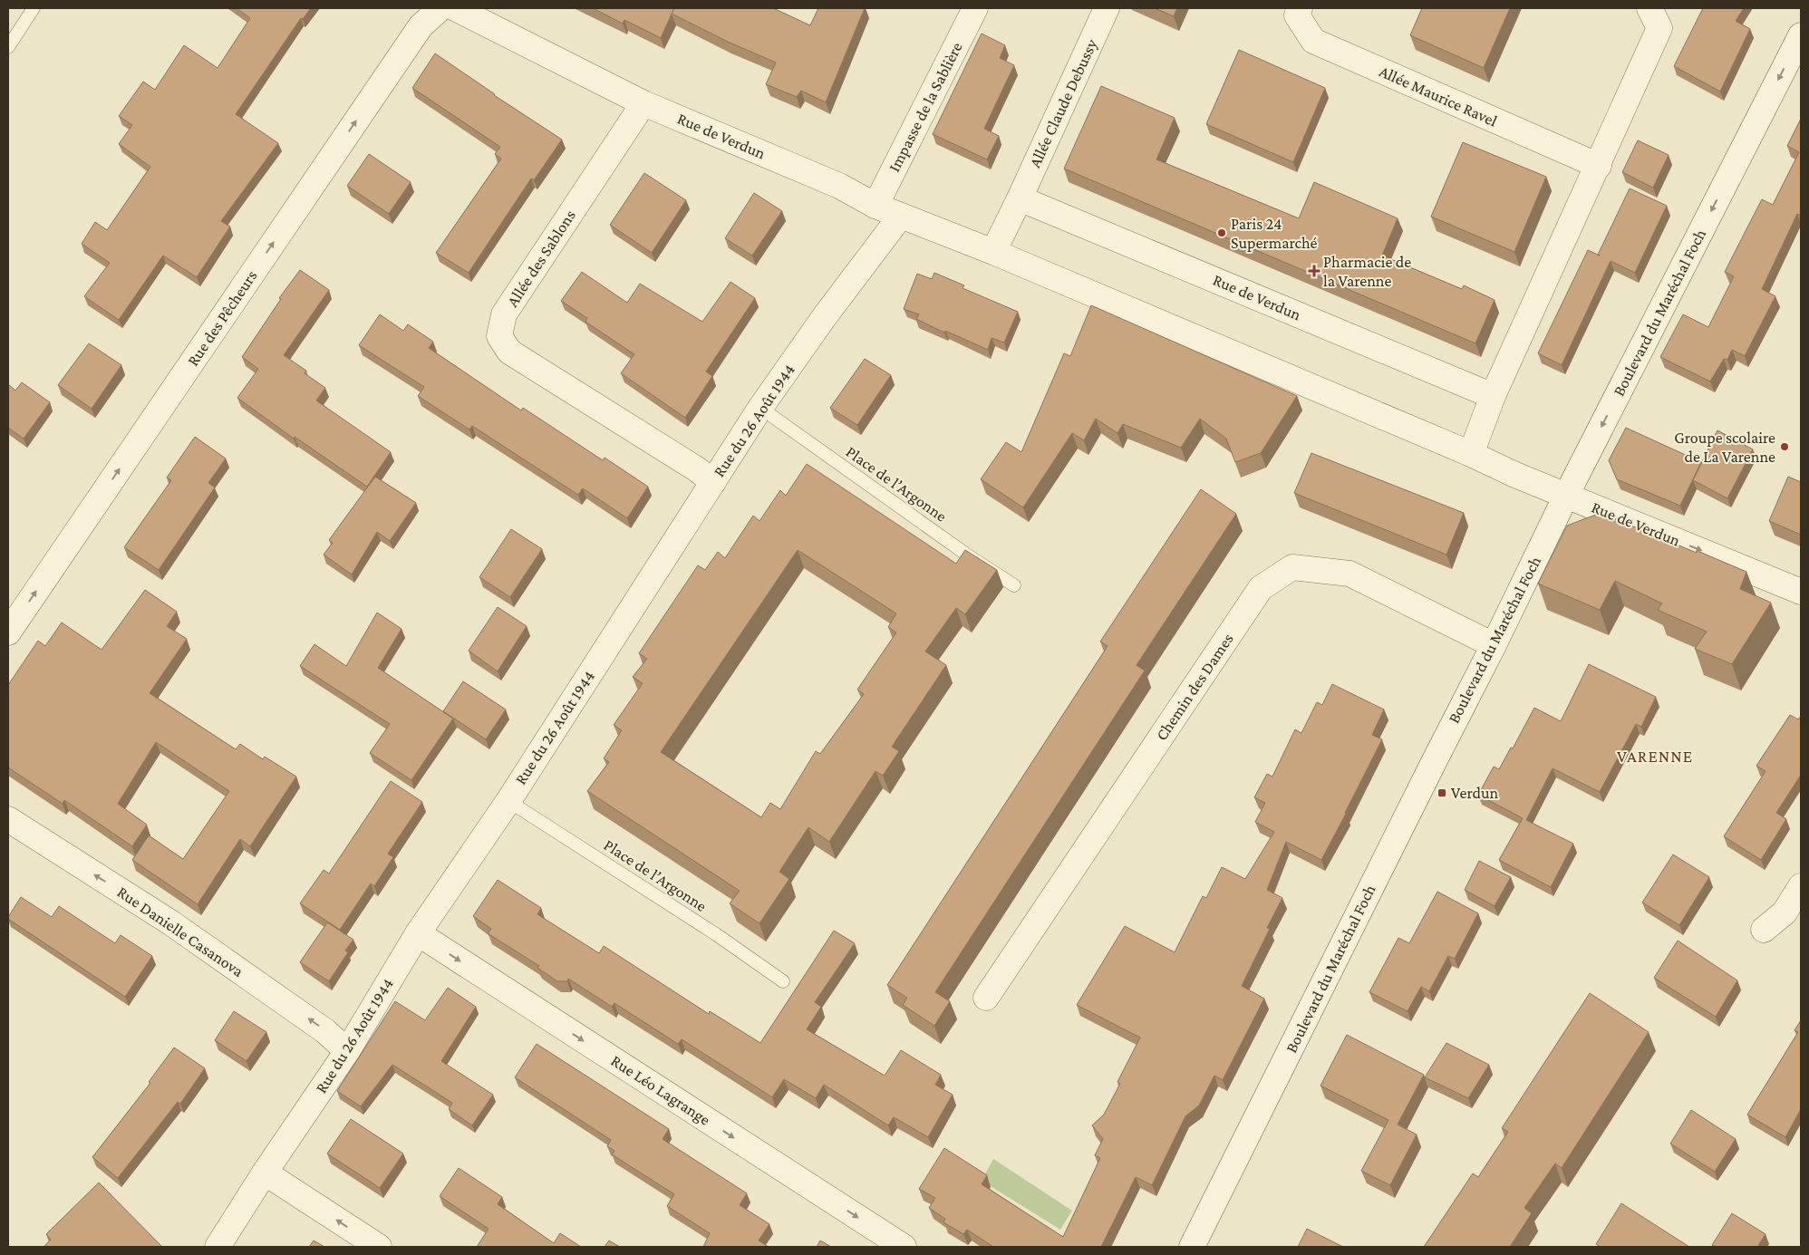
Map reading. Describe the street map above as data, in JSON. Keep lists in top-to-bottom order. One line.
{"streets":{"street":["Allée Maurice Ravel","Allée Claude Debussy","Impasse de la Sablière","Rue de Verdun","Allée des Sablons","Boulevard du Maréchal Foch","Rue des Pêcheurs","Rue du 26 Août 1944","Chemin des Dames","Rue Danielle Casanova","Rue Léo Lagrange"],"lane":["Place de l’Argonne"]},"crossings":[["Allée Claude Debussy","Rue de Verdun"],["Impasse de la Sablière","Rue de Verdun"],["Rue de Verdun","Allée des Sablons"],["Rue de Verdun","Boulevard du Maréchal Foch"],["Rue de Verdun","Rue du 26 Août 1944"],["Allée des Sablons","Rue du 26 Août 1944"],["Boulevard du Maréchal Foch","Chemin des Dames"],["Rue du 26 Août 1944","Place de l’Argonne"],["Rue du 26 Août 1944","Rue Danielle Casanova"],["Rue du 26 Août 1944","Rue Léo Lagrange"]],"one_way":["Rue des Pêcheurs","Rue Danielle Casanova","Rue Léo Lagrange"],"districts":["VARENNE"],"places":{"other":["Paris 24 Supermarché","Groupe scolaire de La Varenne"],"health":["Pharmacie de la Varenne"],"transit":["Verdun"]}}
